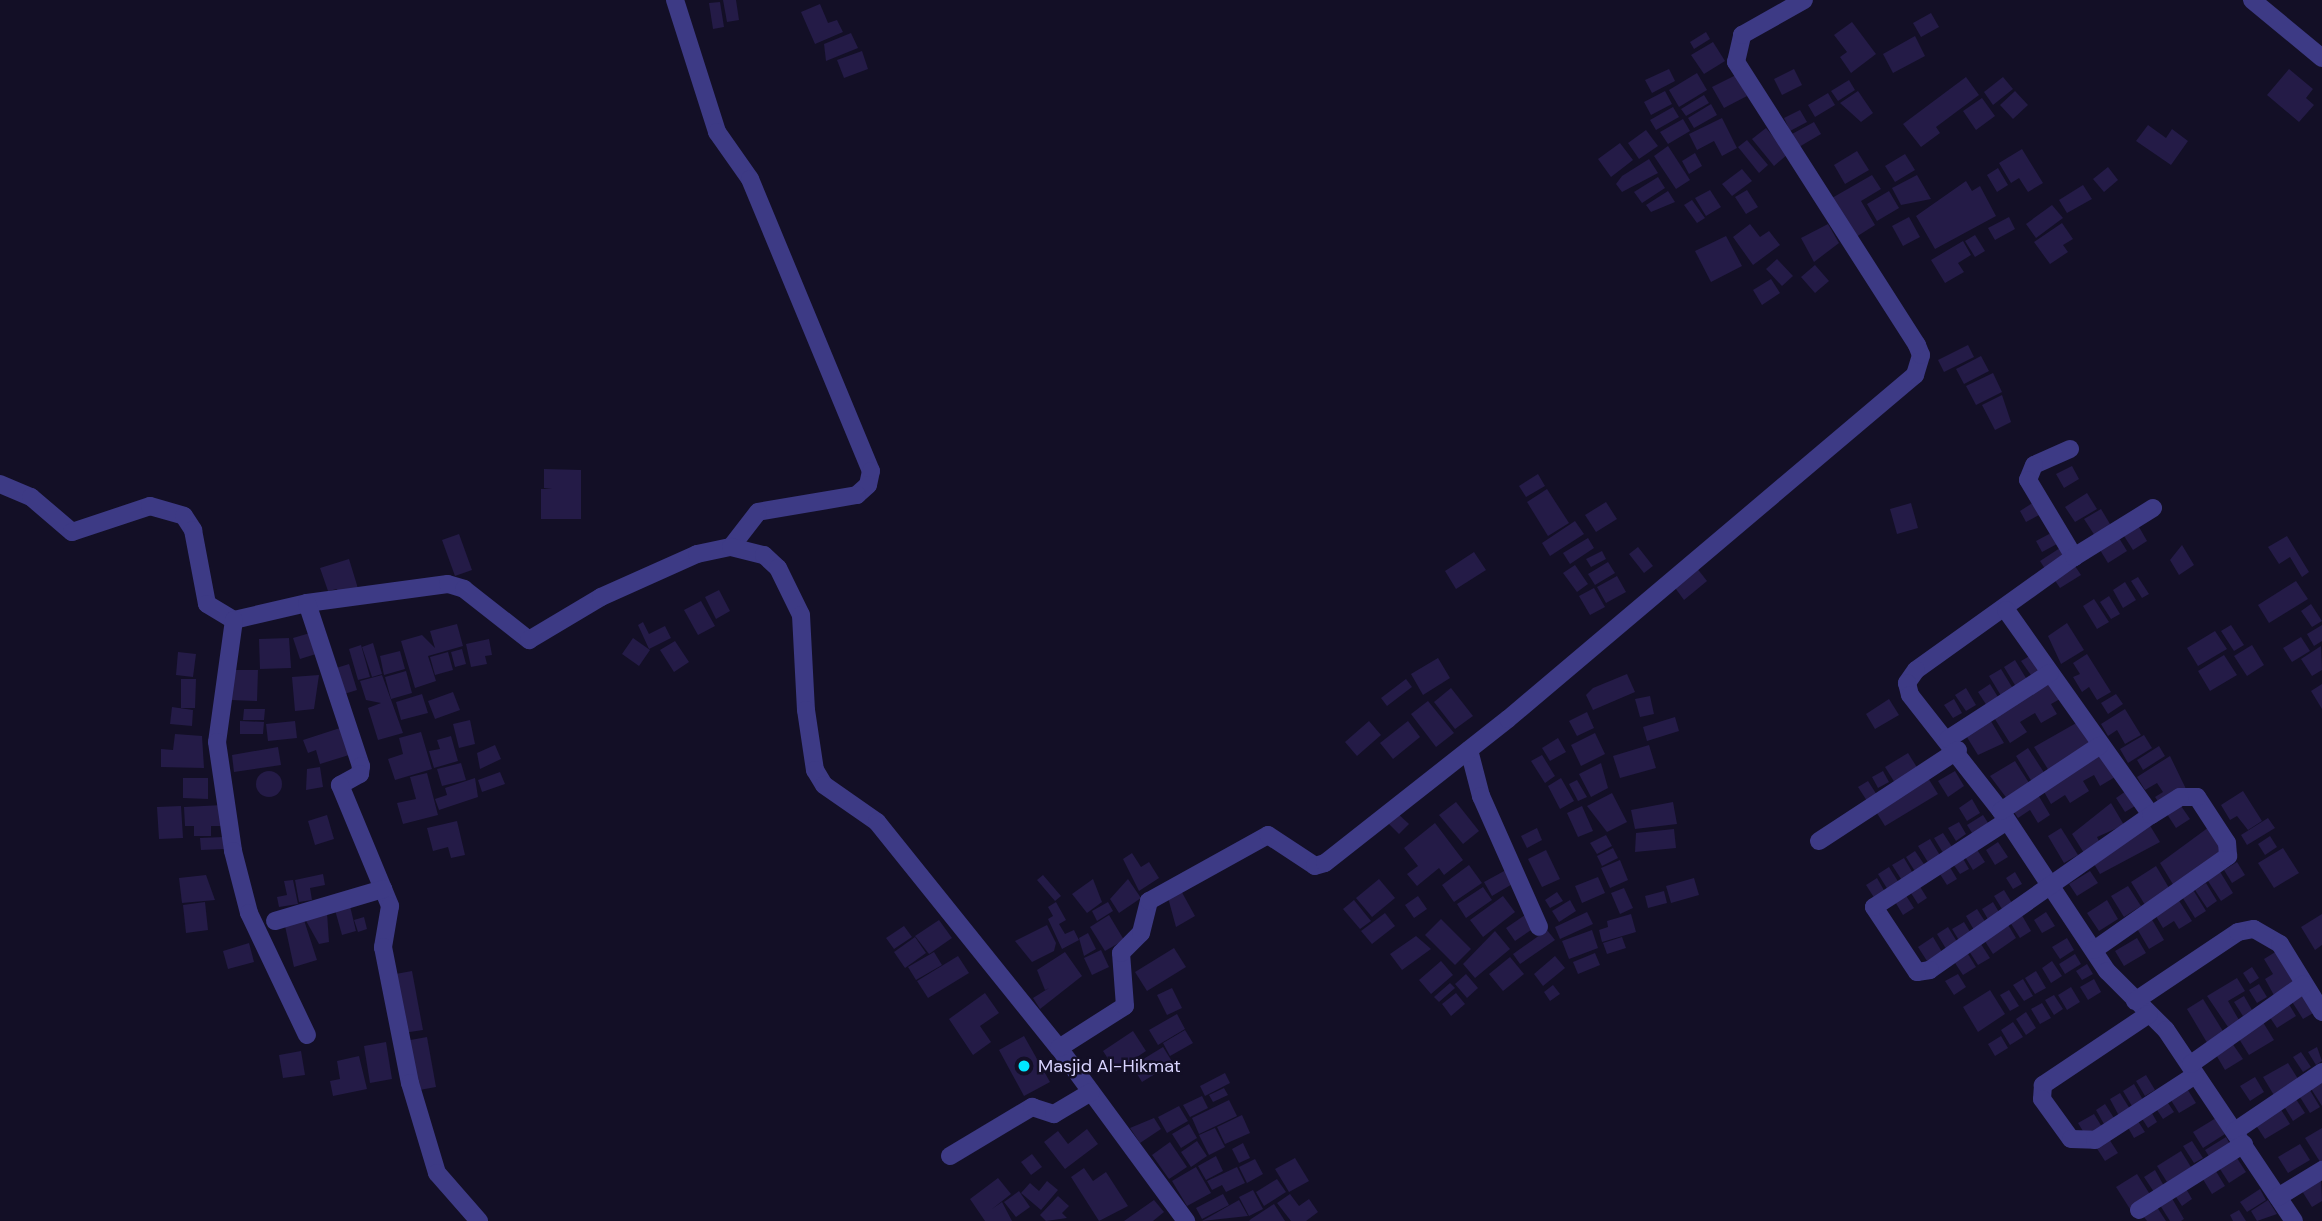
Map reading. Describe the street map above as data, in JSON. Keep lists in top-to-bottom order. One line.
{"places":["Masjid Al-Hikmat"]}
